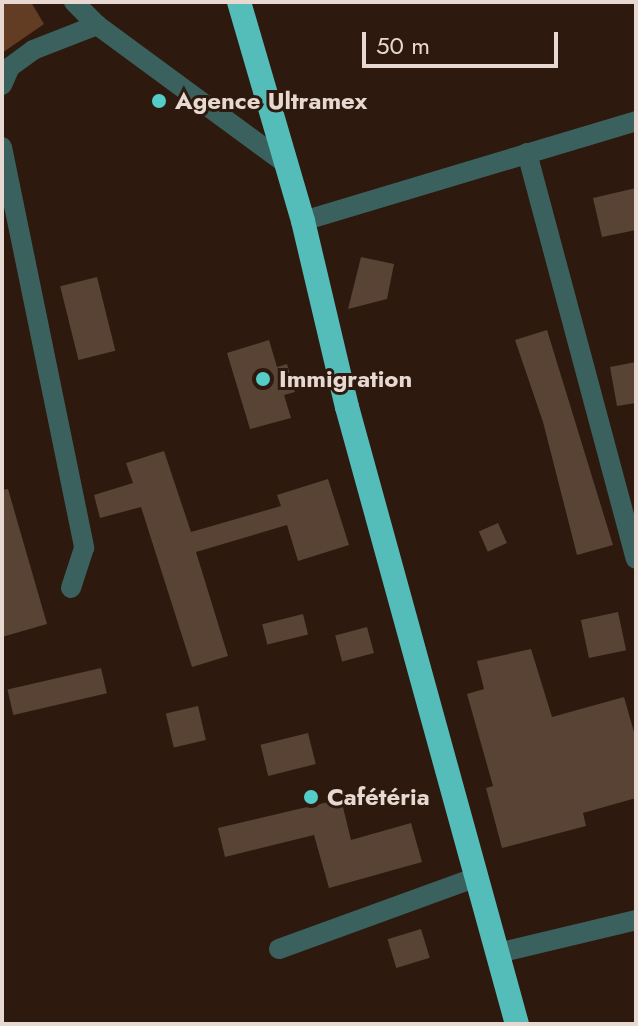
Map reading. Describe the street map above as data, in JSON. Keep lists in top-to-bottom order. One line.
{"places":["Agence Ultramex","Immigration","Cafétéria"],"scale_bar":"50 m"}
